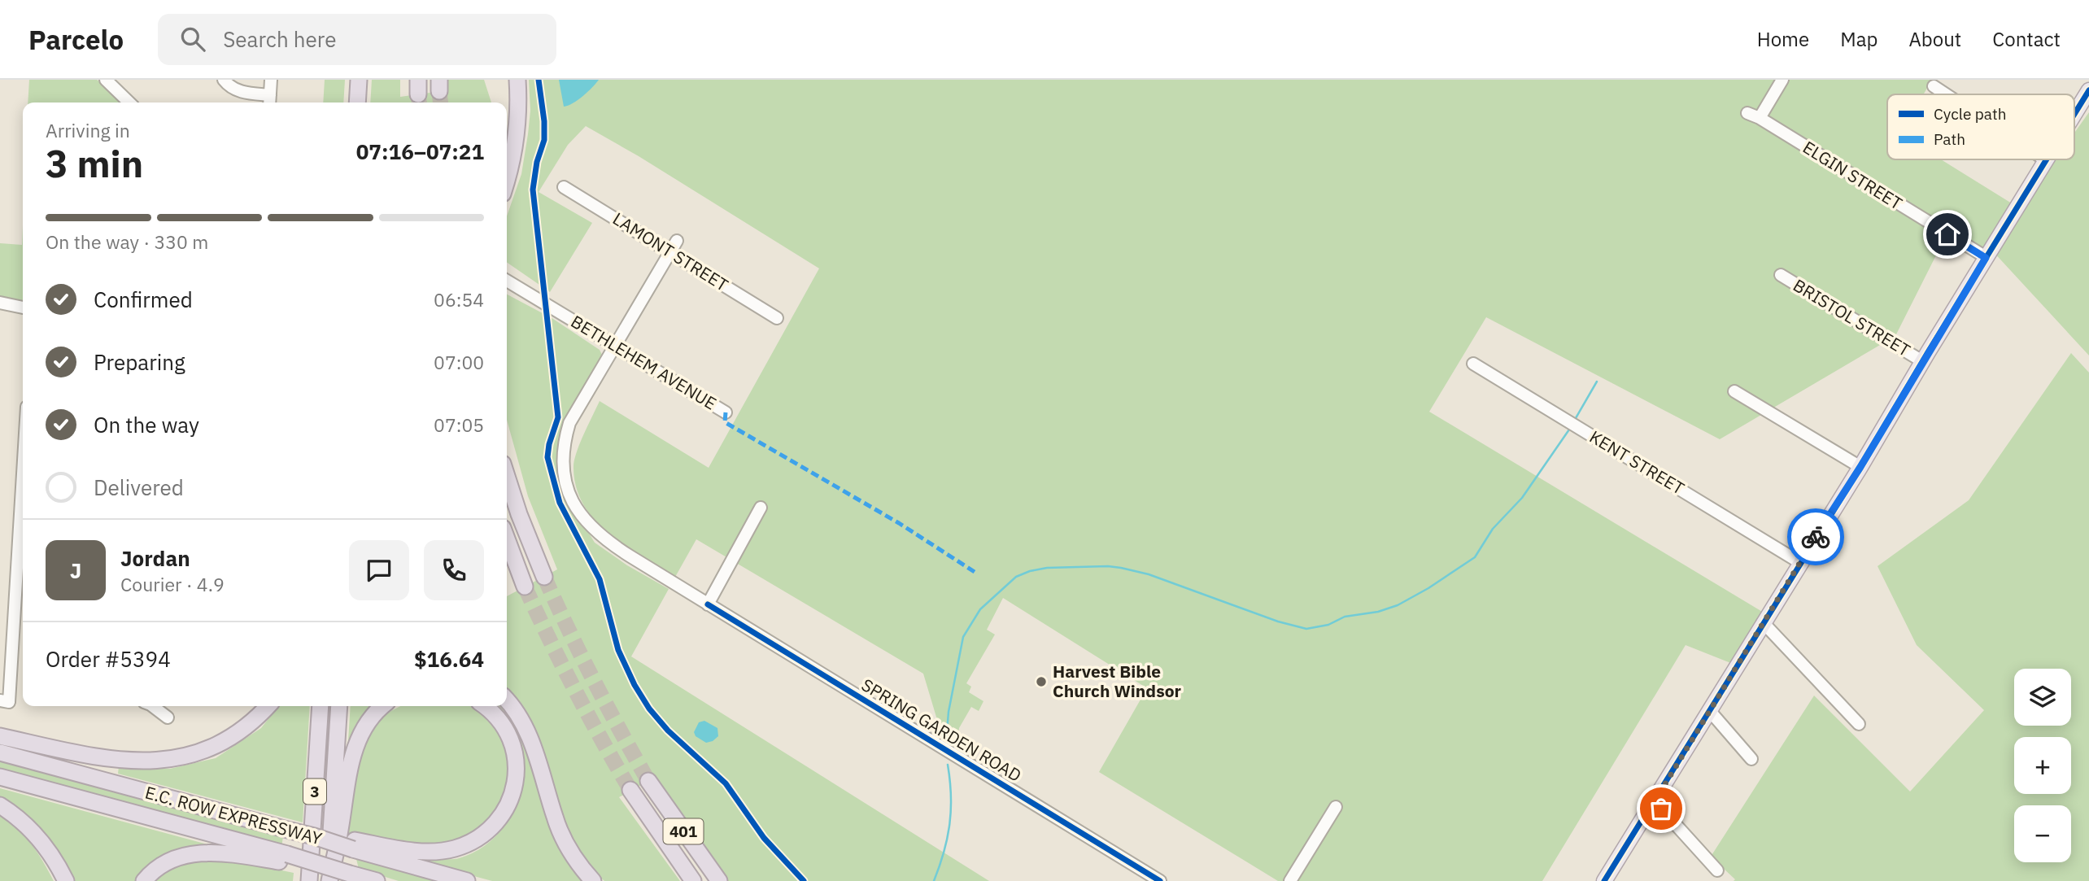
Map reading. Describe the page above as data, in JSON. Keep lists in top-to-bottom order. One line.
{"streets":{"highway":["3","E.C. ROW EXPRESSWAY","401"],"street":["ELGIN STREET","LAMONT STREET","BRISTOL STREET","BETHLEHEM AVENUE","KENT STREET","SPRING GARDEN ROAD"]},"crossings":[["LAMONT STREET","SPRING GARDEN ROAD"],["BETHLEHEM AVENUE","SPRING GARDEN ROAD"],["3","E.C. ROW EXPRESSWAY"]],"places":["Harvest Bible Church Windsor"],"legend":["Cycle path","Path"],"page":{"header":"Parcelo","search":"Search here","nav":["Home","Map","About","Contact"],"heading":["3 min","Arriving in","07:16–07:21"],"panel":["Jordan","Courier · 4.9","Order #5394","$16.64"],"bar":"On the way · 330 m","list":[["Confirmed","06:54"],["Preparing","07:00"],["On the way","07:05"],"Delivered"],"round":"J","map_buttons":["+","−"]}}
